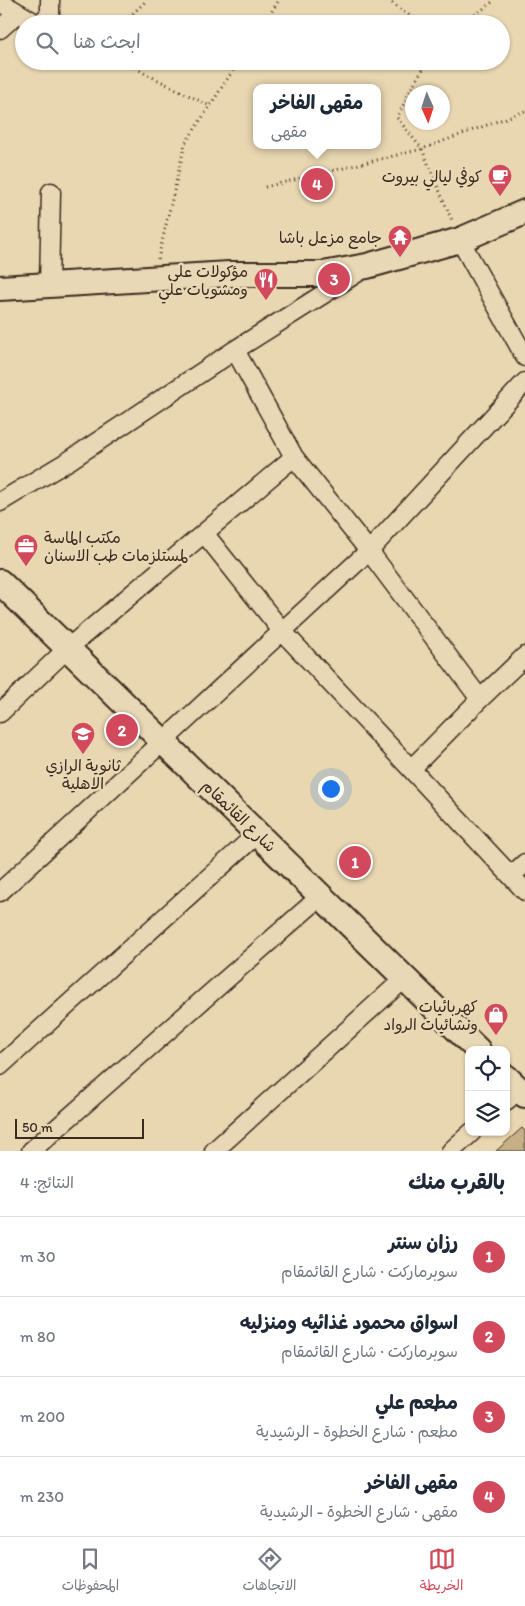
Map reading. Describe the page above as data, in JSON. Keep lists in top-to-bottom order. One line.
{"streets":{"street":["شارع القائمقام"]},"places":{"cafe":["كوفي ليالي بيروت"],"temple":["جامع مزعل باشا"],"restaurant":["مؤكولات علي ومشويات علي"],"office":["مكتب الماسة لمستلزمات طب الاسنان"],"school or university":["ثانوية الرازي الاهلية"],"shop":["كهربائيات ونشائيات الرواد"]},"scale_bar":"50 m","north":"bottom","page":{"search":"ابحث هنا","popup":["مقهى الفاخر","مقهى"],"pins":["4","3","2","1"],"scale":"50 m","heading":["بالقرب منك","النتائج: 4"],"list":[{"mark":"1","name":"رزان سنتر","note":"سوبرماركت · شارع القائمقام","value":"30 m"},{"mark":"2","name":"اسواق محمود غذائيه ومنزليه","note":"سوبرماركت · شارع القائمقام","value":"80 m"},{"mark":"3","name":"مطعم علي","note":"مطعم · شارع الخطوة - الرشيدية","value":"200 m"},{"mark":"4","name":"مقهى الفاخر","note":"مقهى · شارع الخطوة - الرشيدية","value":"230 m"}],"nav":["الخريطة","الاتجاهات","المحفوظات"]}}
